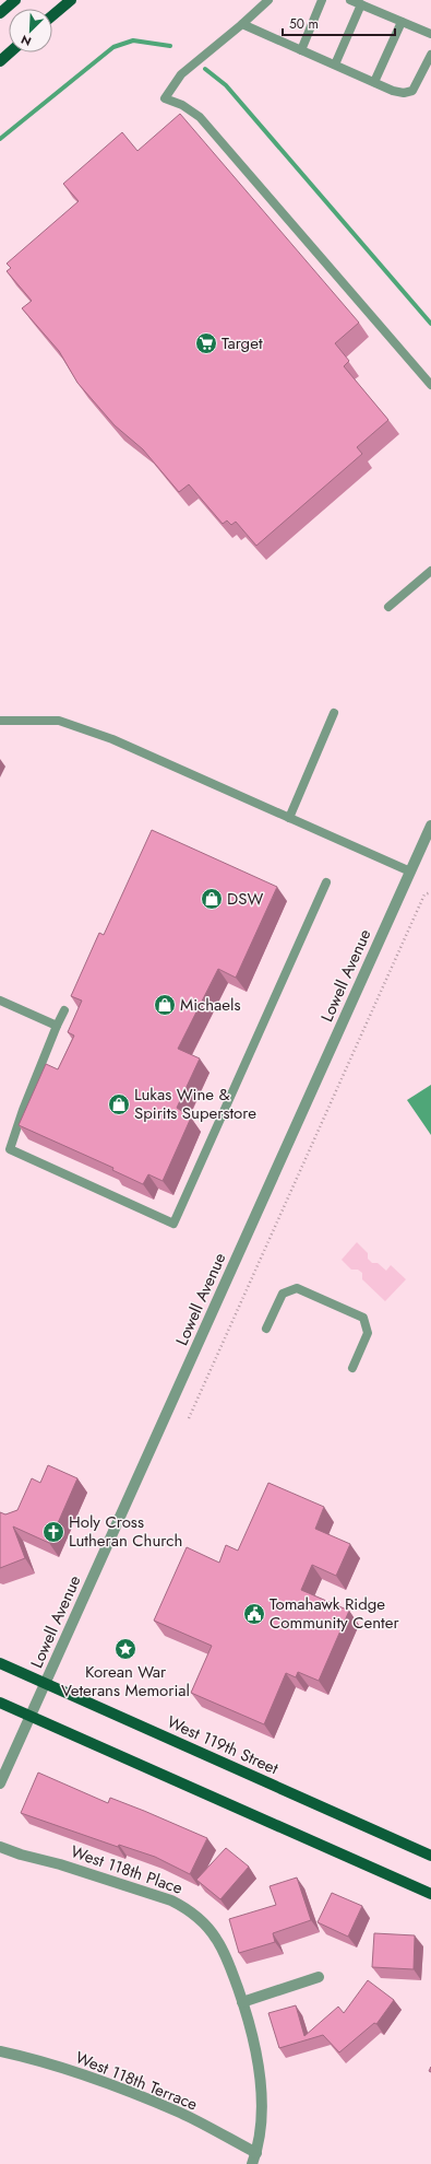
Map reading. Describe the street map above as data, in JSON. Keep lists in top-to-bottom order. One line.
{"streets":{"main road":["West 119th Street"],"street":["Lowell Avenue","West 118th Place","West 118th Terrace"]},"crossings":[["Lowell Avenue","West 119th Street"],["West 118th Place","West 118th Terrace"]],"places":{"supermarket":["Target"],"shop":["DSW","Michaels","Lukas Wine & Spirits Superstore"],"church":["Holy Cross Lutheran Church"],"public building":["Tomahawk Ridge Community Center"],"place":["Korean War Veterans Memorial"]},"scale_bar":"50 m","north":"bottom left"}
